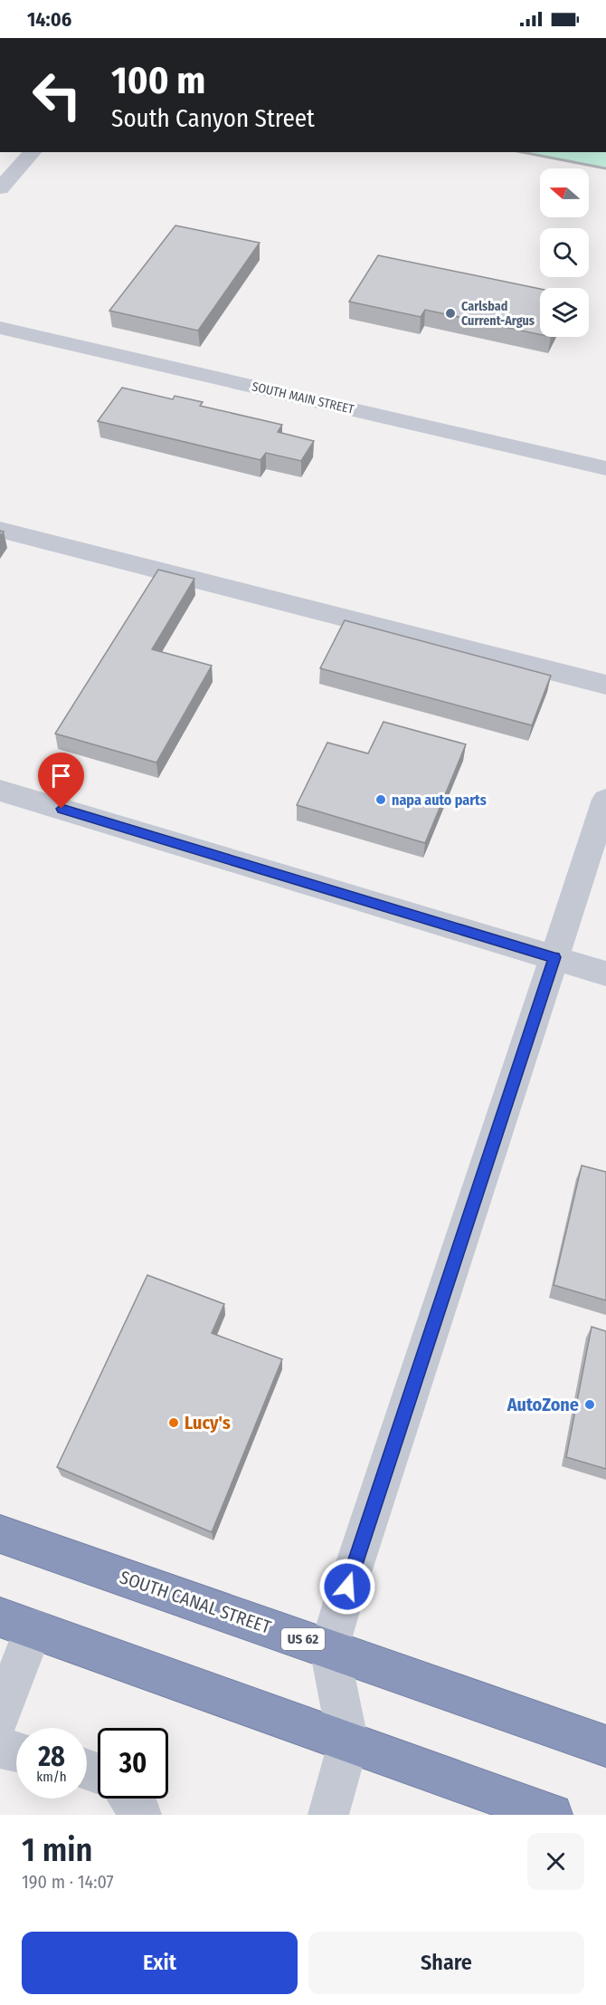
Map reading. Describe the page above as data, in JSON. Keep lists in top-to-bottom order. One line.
{"streets":{"highway":["SOUTH CANAL STREET","US 62"],"street":["SOUTH MAIN STREET"]},"places":["Carlsbad Current-Argus","napa auto parts","AutoZone","Lucy's"],"north":"left","page":{"status":"14:06","turn":["100 m","South Canyon Street"],"speed":"28 km/h","limit":"30","heading":["1 min","190 m · 14:07"],"buttons":["Exit","Share"]}}
